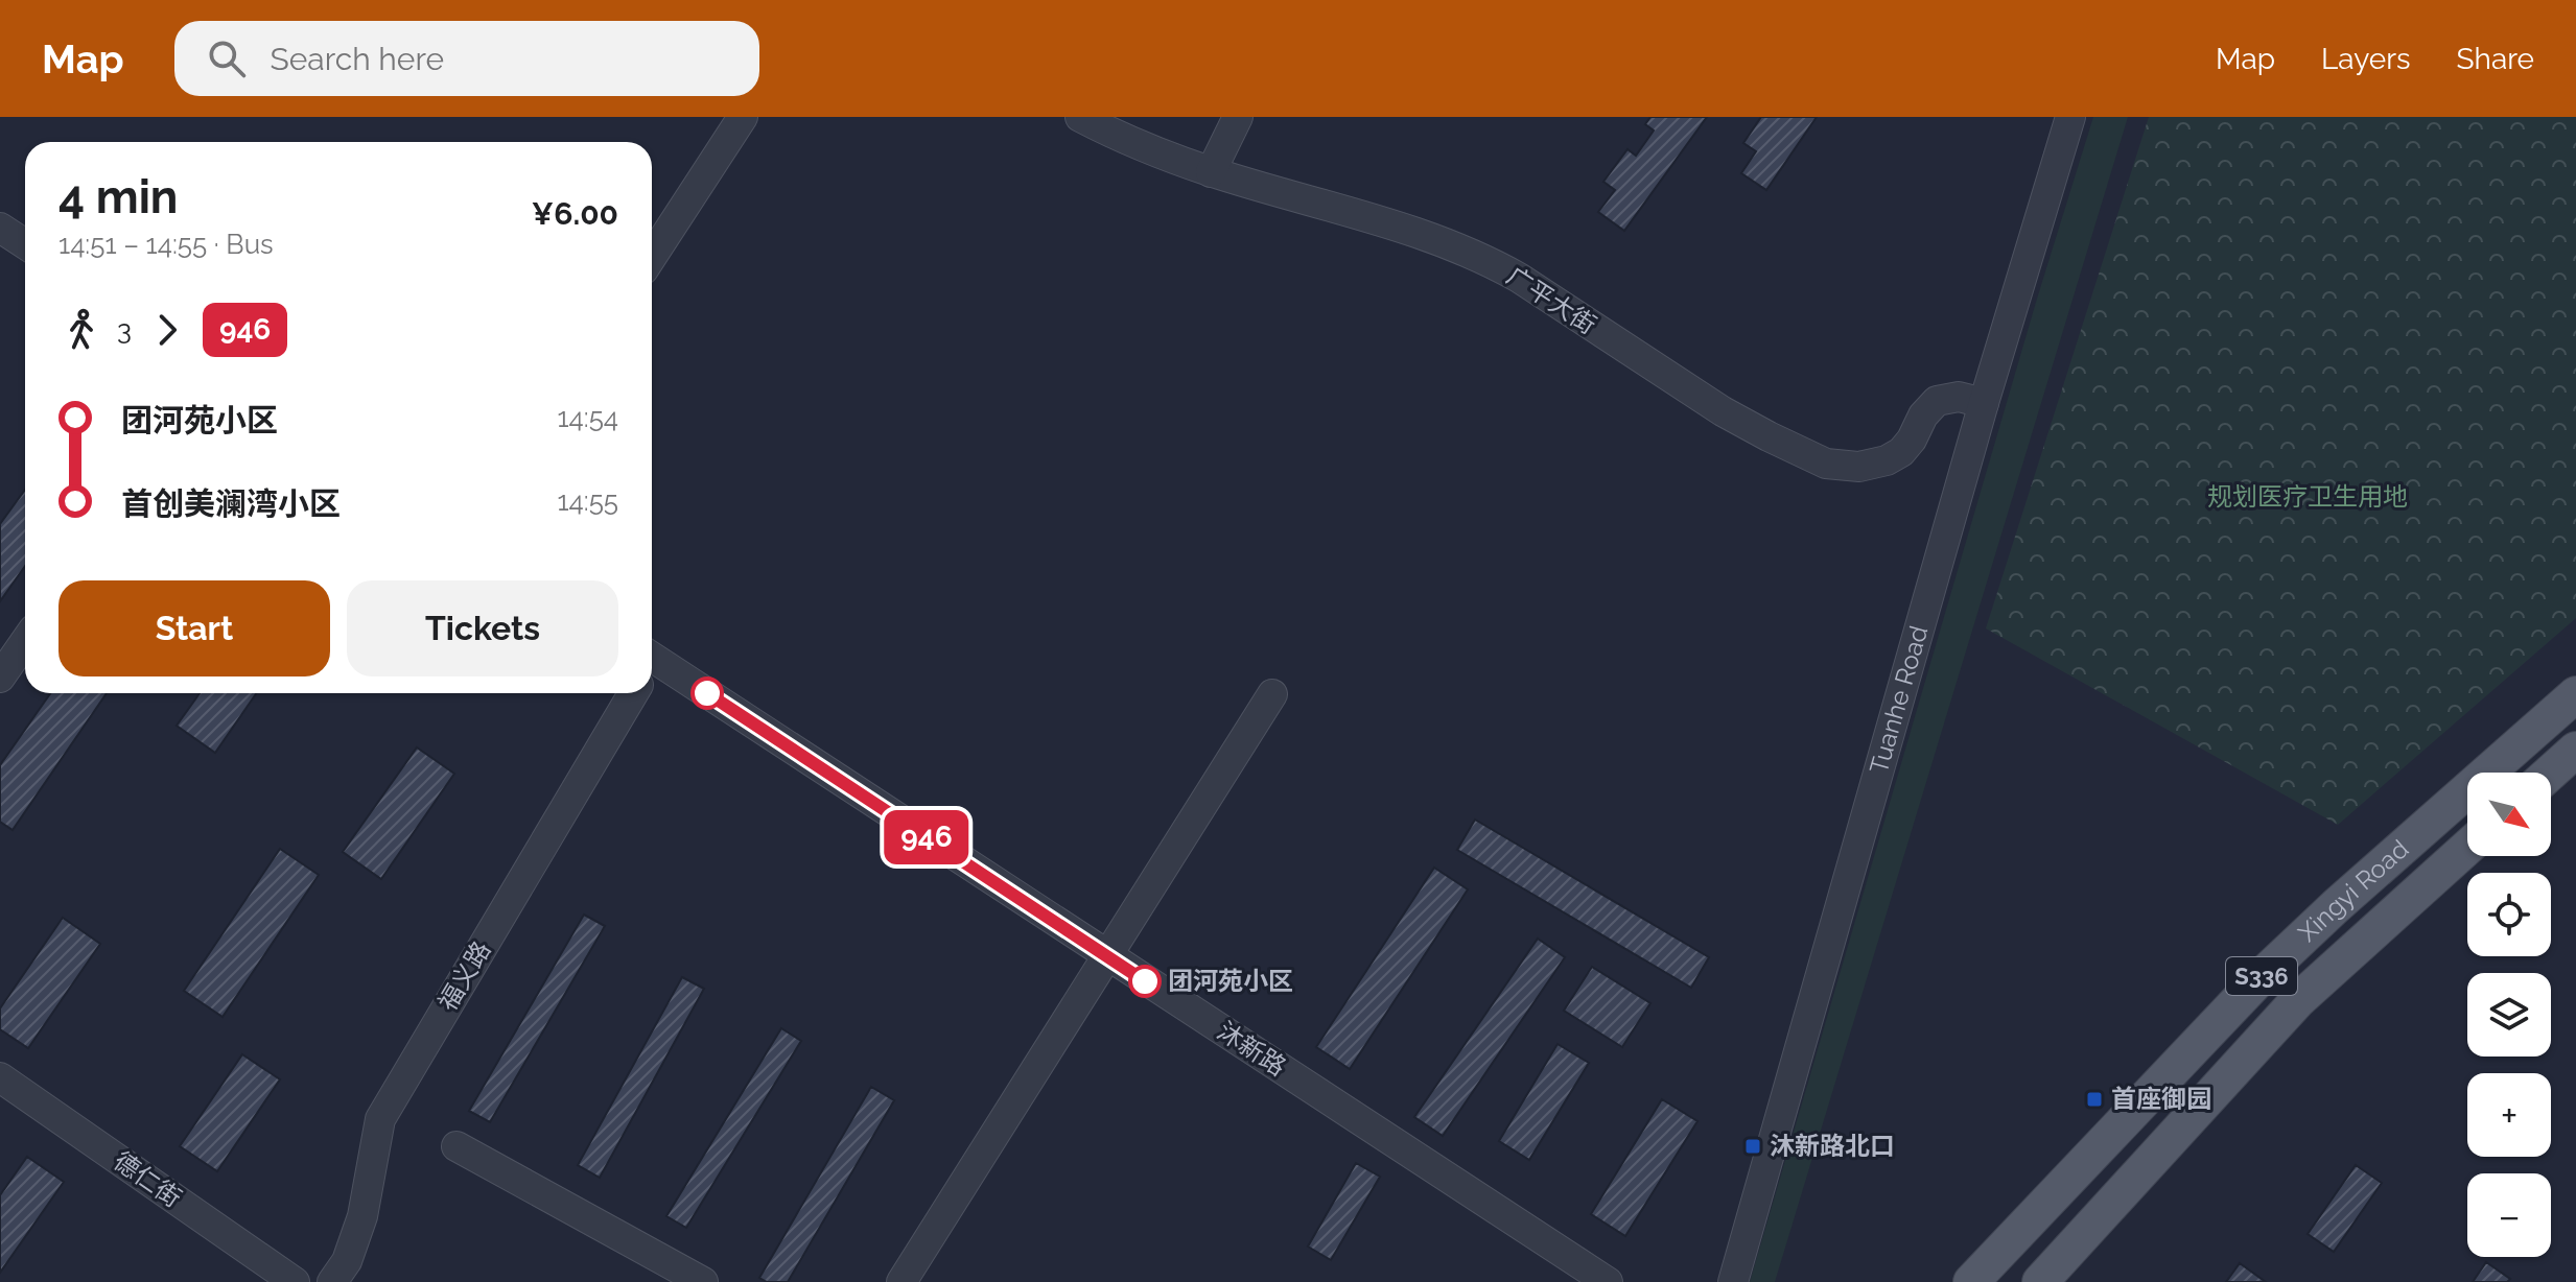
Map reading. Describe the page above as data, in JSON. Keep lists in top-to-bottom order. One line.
{"streets":{"main road":["Xingyi Road","S336"],"street":["广平大街","Tuanhe Road","福义路","沐新路","德仁街"]},"crossings":[["广平大街","Tuanhe Road"]],"parks":["规划医疗卫生用地"],"places":{"other":["团河苑小区"],"transit":["首座御园","沐新路北口"]},"lines":["bus line 946"],"north":"bottom right","page":{"header":"Map","search":"Search here","nav":["Map","Layers","Share"],"on_map":"946","heading":["4 min","14:51 – 14:55 · Bus","¥6.00"],"legs":["3","946"],"list":[{"name":"团河苑小区","value":"14:54"},{"name":"首创美澜湾小区","value":"14:55"}],"buttons":["Start","Tickets"],"map_buttons":["+","−"]}}
